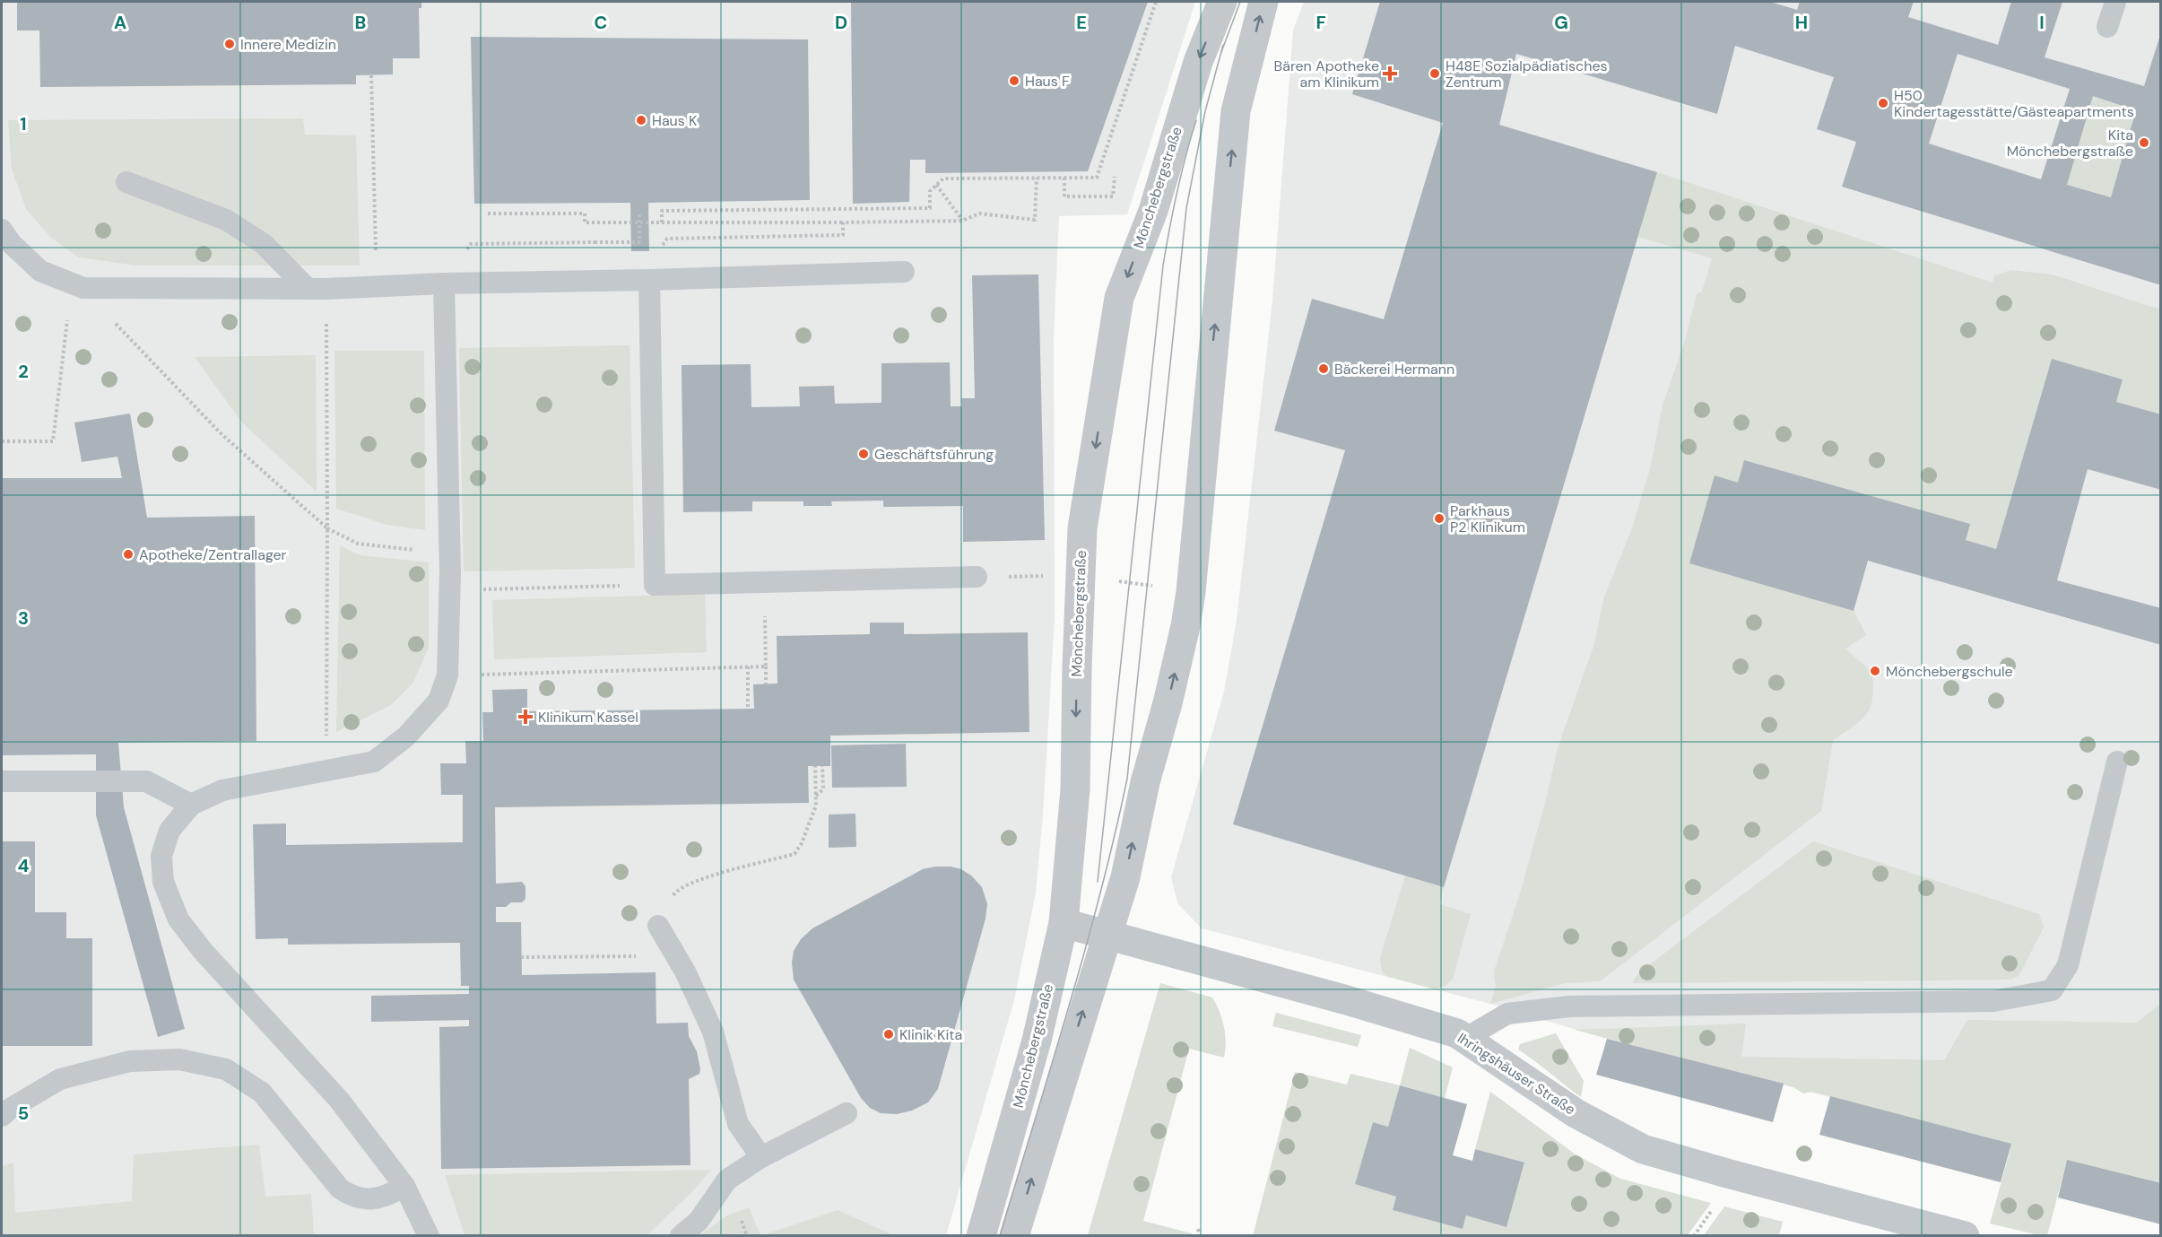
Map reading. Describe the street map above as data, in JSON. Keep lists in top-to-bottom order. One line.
{"streets":{"street":["Mönchebergstraße","Ihringshäuser Straße"]},"crossings":[["Mönchebergstraße","Ihringshäuser Straße"]],"places":{"other":["Innere Medizin","H48E Sozialpädiatisches Zentrum","Haus F","H50 Kindertagesstätte/Gästeapartments","Haus K","Kita Mönchebergstraße","Bäckerei Hermann","Geschäftsführung","Parkhaus P2 Klinikum","Apotheke/Zentrallager","Mönchebergschule","Klinik Kita"],"health":["Bären Apotheke am Klinikum","Klinikum Kassel"]},"grid":{"columns":["A","B","C","D","E","F","G","H","I"],"rows":["1","2","3","4","5"]}}
